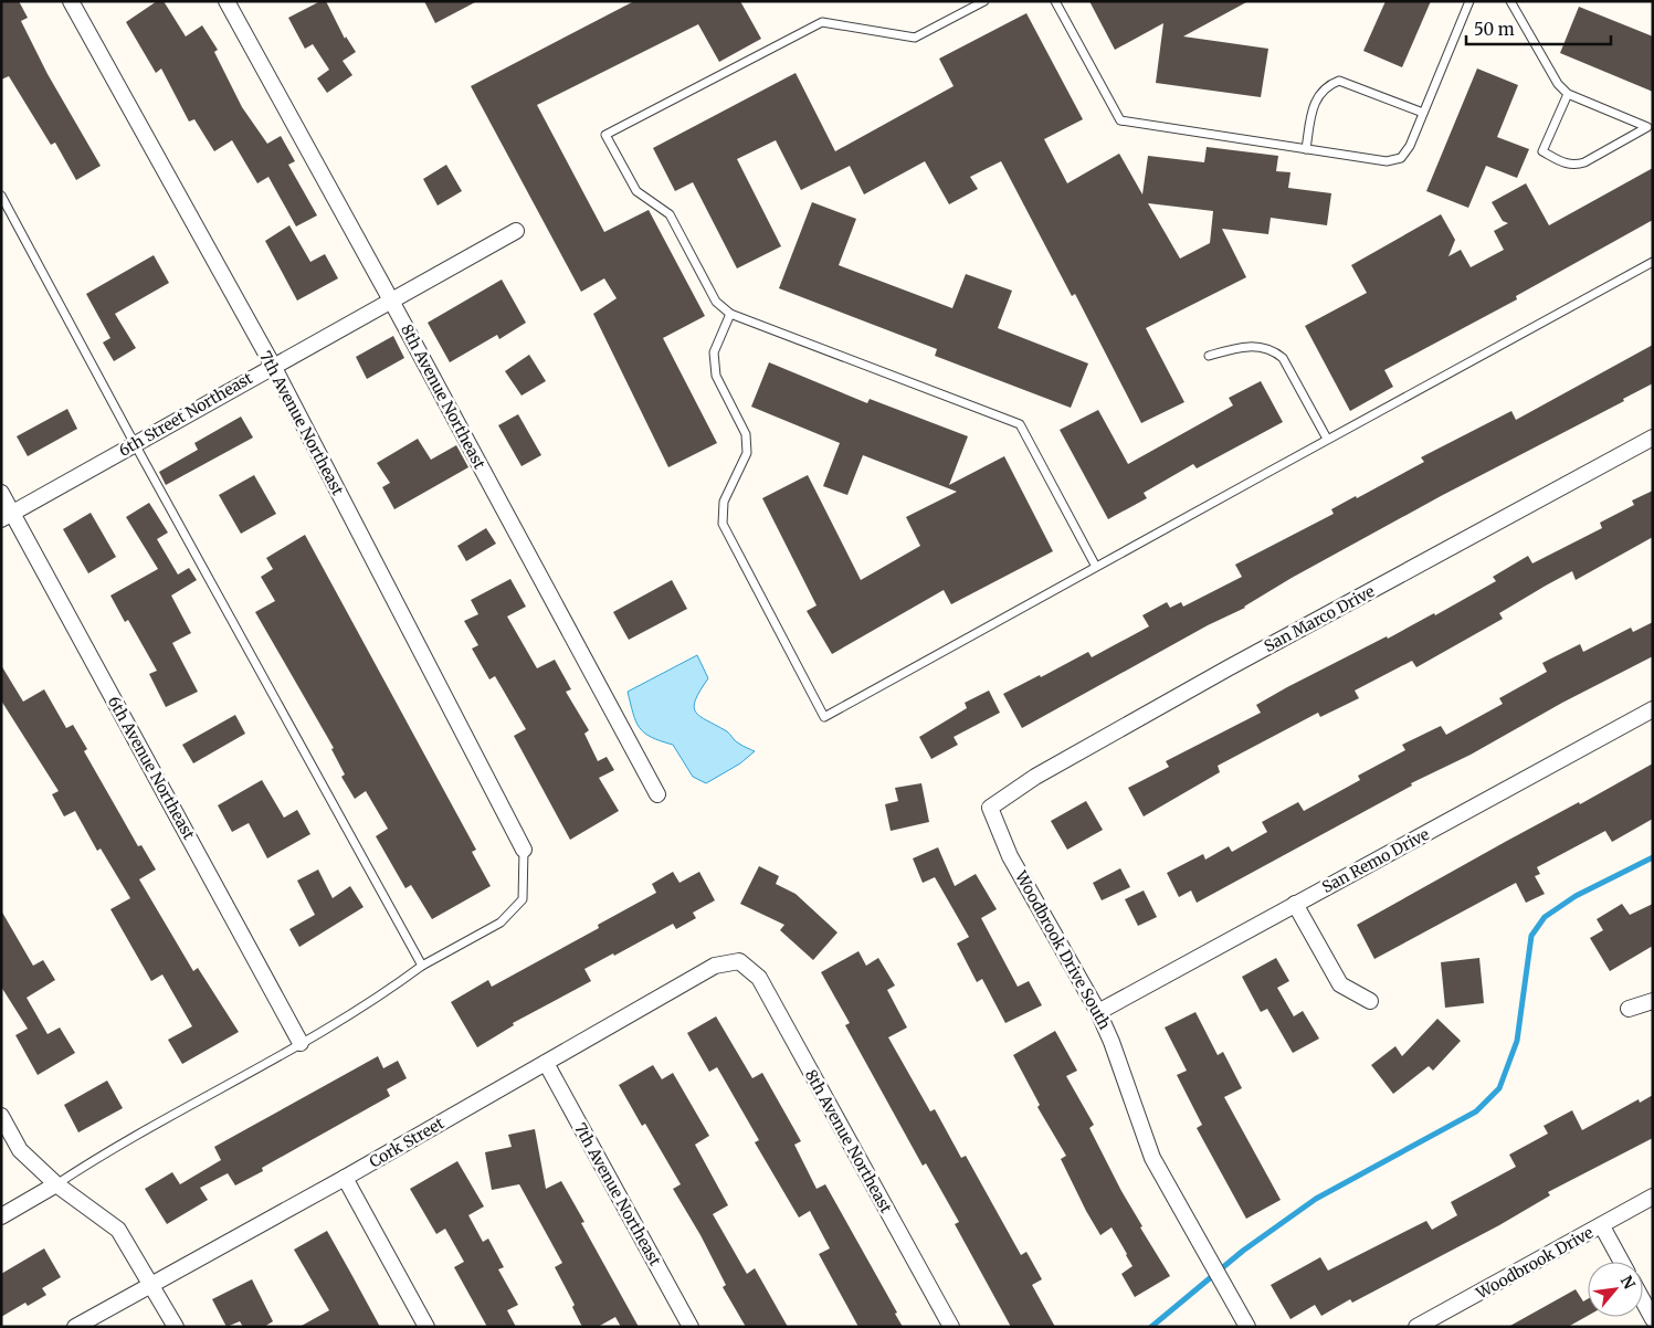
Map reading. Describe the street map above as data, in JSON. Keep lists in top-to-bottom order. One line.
{"streets":{"street":["8th Avenue Northeast","6th Street Northeast","7th Avenue Northeast","San Marco Drive","6th Avenue Northeast","San Remo Drive","Woodbrook Drive South","Cork Street","Woodbrook Drive"]},"crossings":[["8th Avenue Northeast","6th Street Northeast"],["8th Avenue Northeast","Cork Street"],["6th Street Northeast","7th Avenue Northeast"],["6th Street Northeast","6th Avenue Northeast"],["7th Avenue Northeast","Cork Street"],["San Marco Drive","Woodbrook Drive South"],["San Remo Drive","Woodbrook Drive South"]],"scale_bar":"50 m","north":"top right"}
